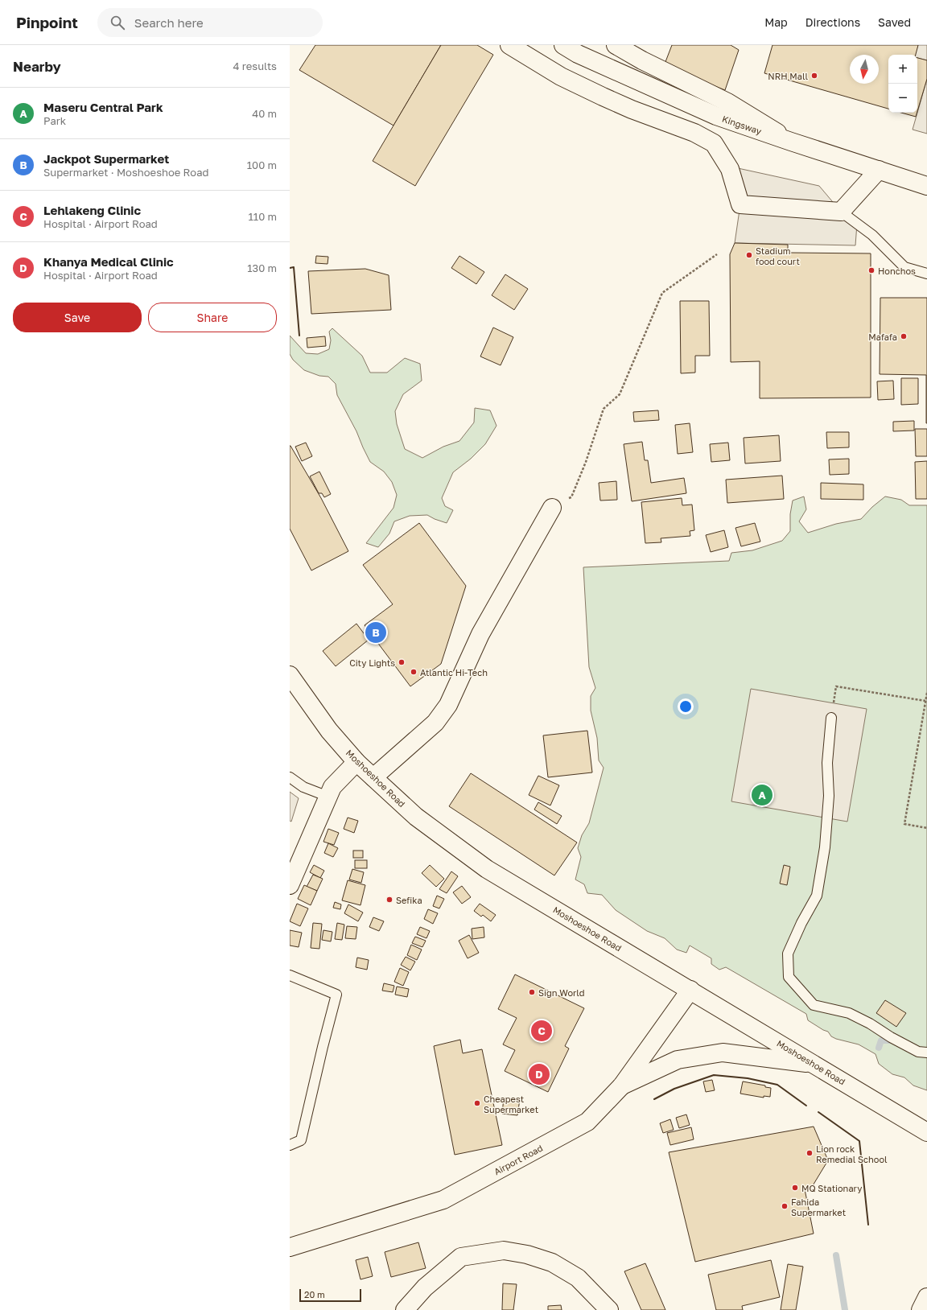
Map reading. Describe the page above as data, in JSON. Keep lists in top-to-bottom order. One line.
{"streets":{"main road":["Kingsway","Moshoeshoe Road","Airport Road"]},"crossings":[["Moshoeshoe Road","Airport Road"]],"places":["NRH Mall","Stadium food court","Honchos","Mafafa","City Lights","Atlantic Hi-Tech","Sefika","Sign World","Cheapest Supermarket","Lion rock Remedial School","MQ Stationary","Fahida Supermarket"],"scale_bar":"20 m","north":"bottom","page":{"header":"Pinpoint","search":"Search here","nav":["Map","Directions","Saved"],"heading":["Nearby","4 results"],"map_buttons":["+","−"],"list":[{"mark":"A","name":"Maseru Central Park","note":"Park","value":"40 m"},{"mark":"B","name":"Jackpot Supermarket","note":"Supermarket · Moshoeshoe Road","value":"100 m"},{"mark":"C","name":"Lehlakeng Clinic","note":"Hospital · Airport Road","value":"110 m"},{"mark":"D","name":"Khanya Medical Clinic","note":"Hospital · Airport Road","value":"130 m"}],"buttons":["Save","Share"],"pins":["B","A","C","D"],"scale":"20 m"}}
